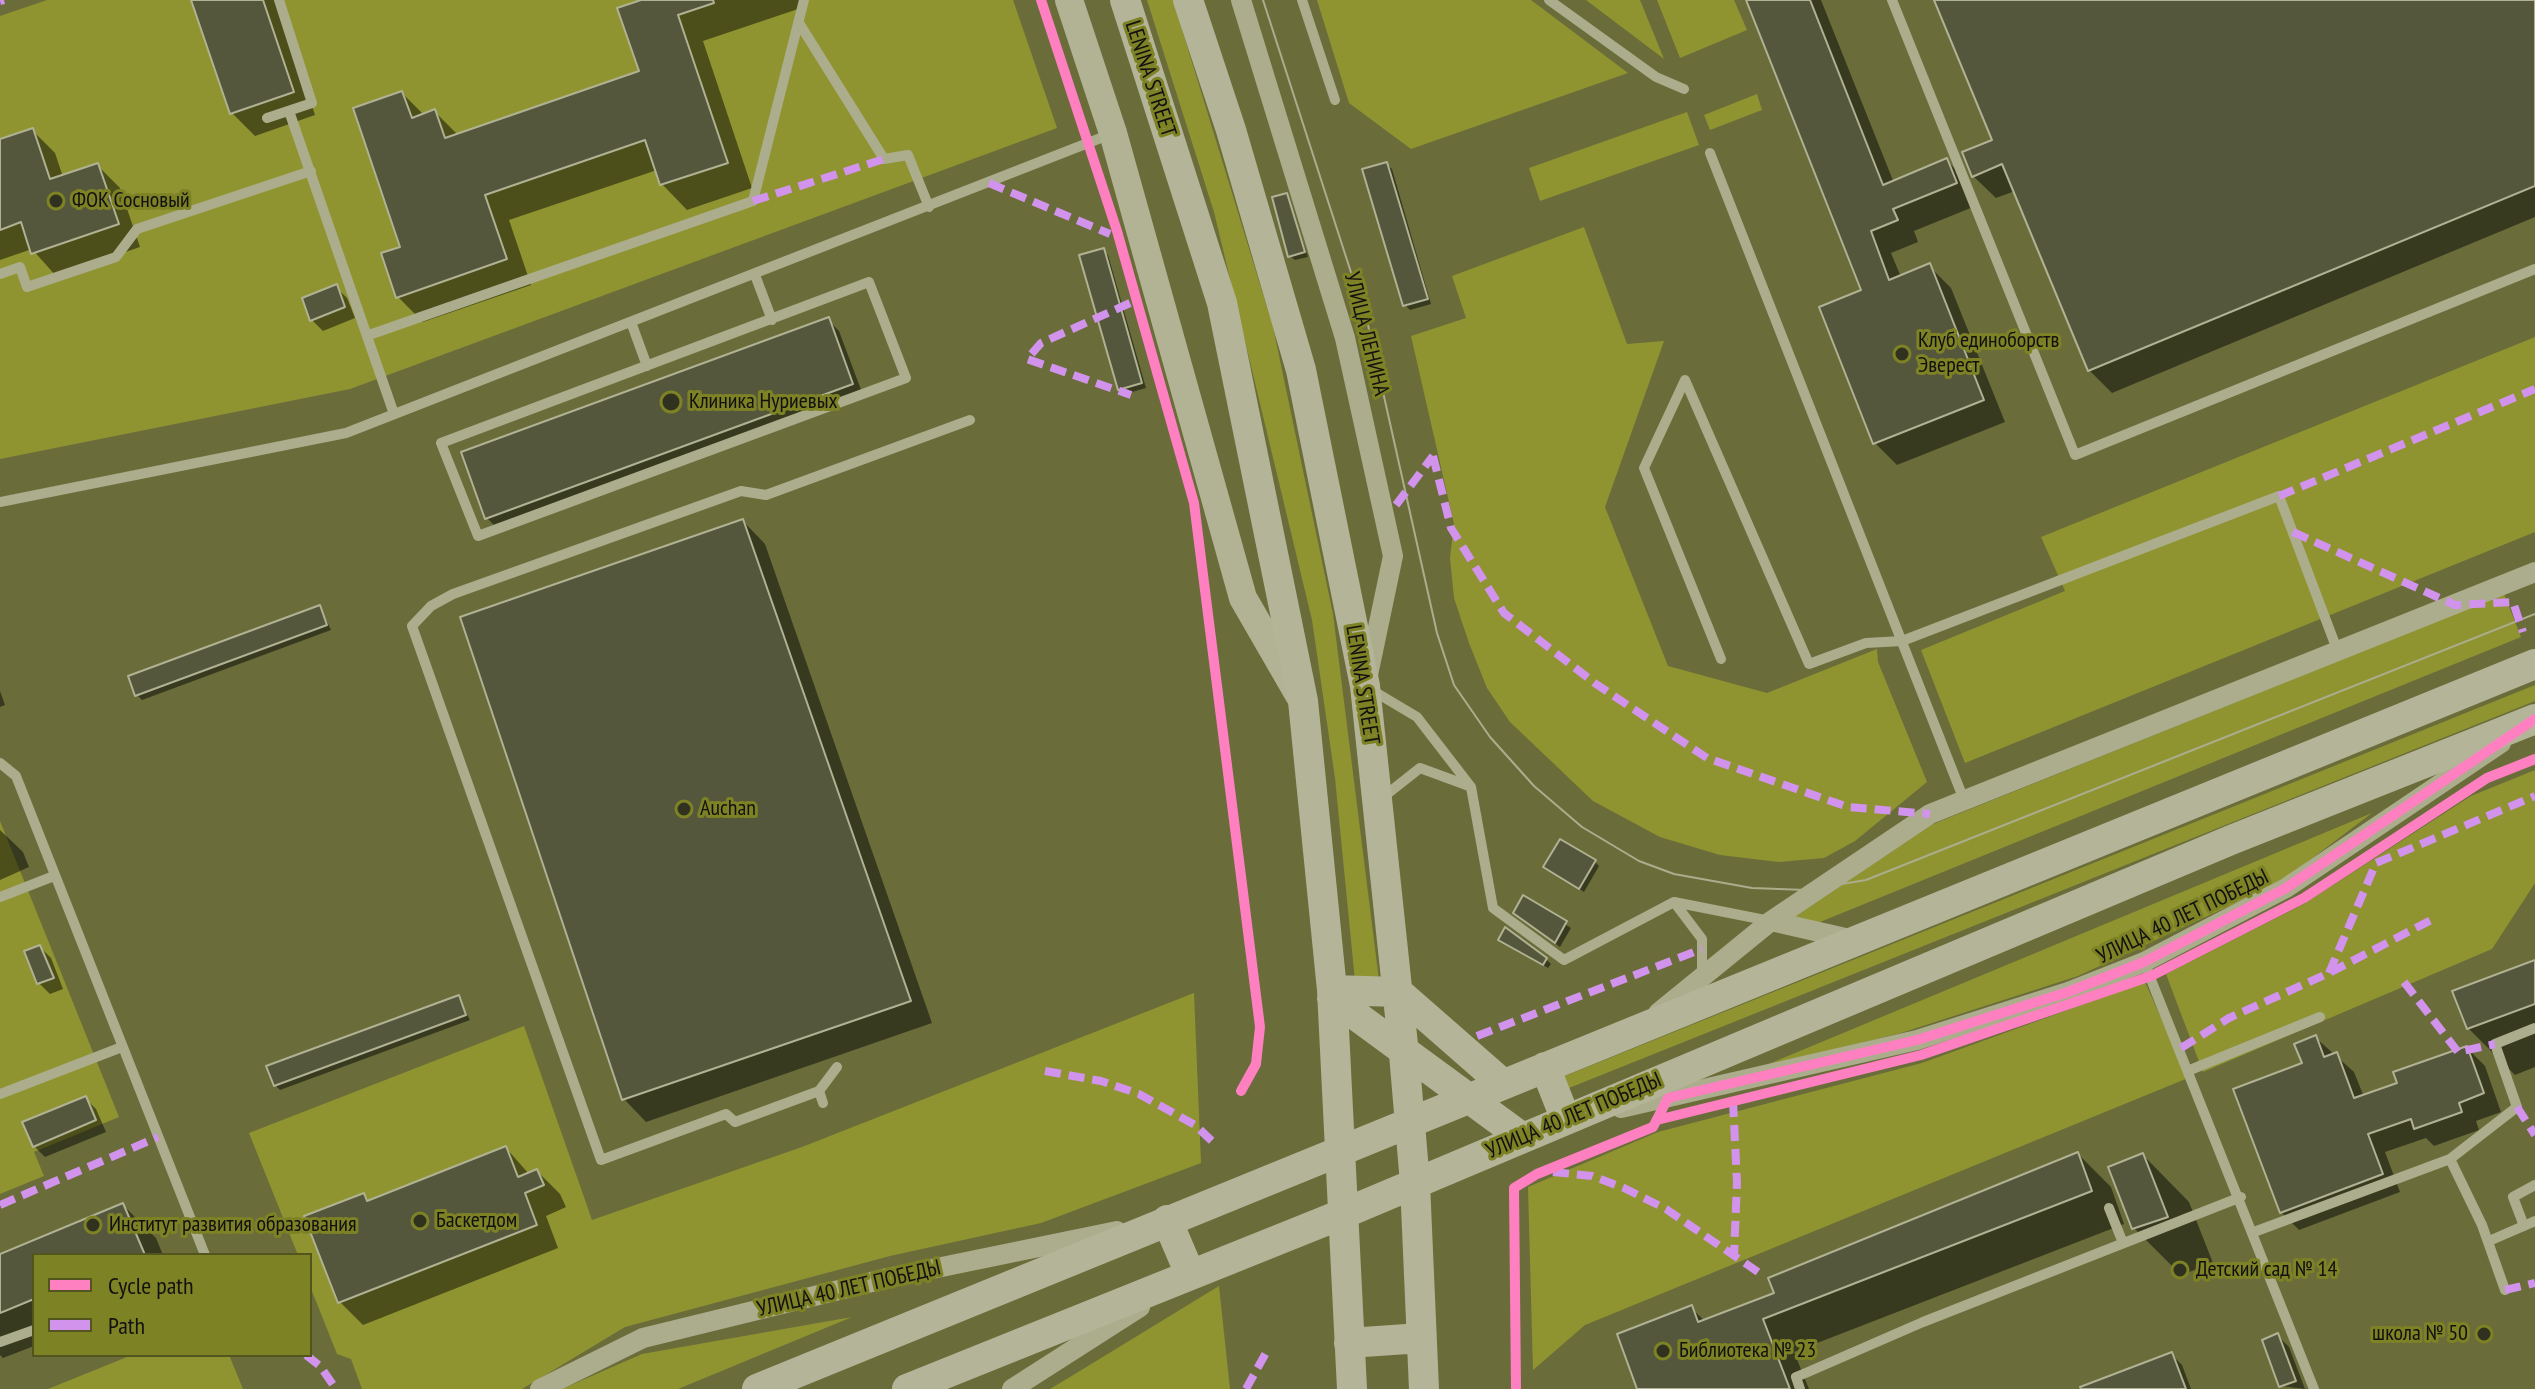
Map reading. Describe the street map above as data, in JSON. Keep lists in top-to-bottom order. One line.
{"streets":{"main road":["LENINA STREET","УЛИЦА 40 ЛЕТ ПОБЕДЫ"],"street":["УЛИЦА ЛЕНИНА"]},"crossings":[["LENINA STREET","УЛИЦА ЛЕНИНА"],["LENINA STREET","УЛИЦА 40 ЛЕТ ПОБЕДЫ"]],"places":["ФОК Сосновый","Клуб единоборств Эверест","Клиника Нуриевых","Auchan","Баскетдом","Институт развития образования","Детский сад № 14","школа № 50","Библиотека № 23"],"legend":["Cycle path","Path"]}
